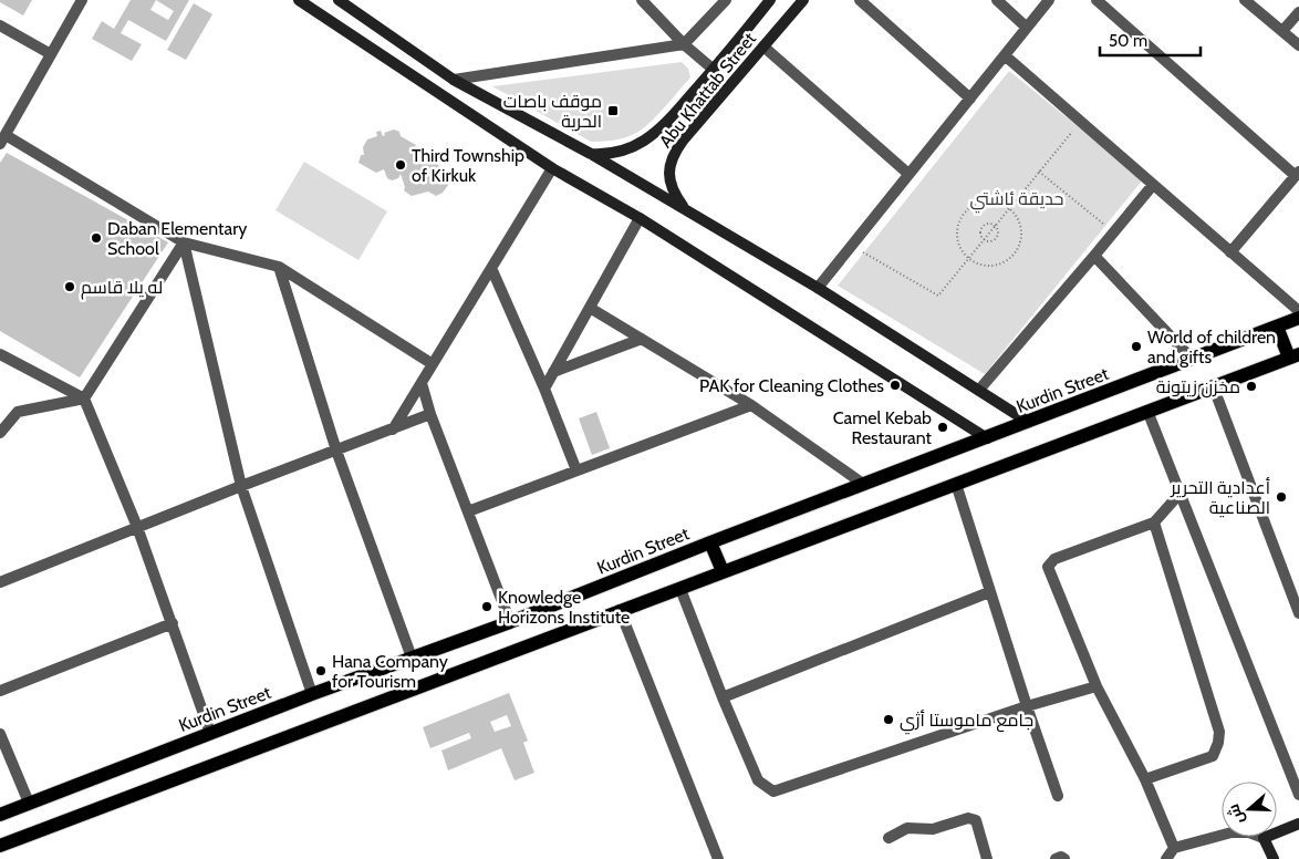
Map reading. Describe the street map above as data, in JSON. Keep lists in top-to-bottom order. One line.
{"streets":{"main road":["Abu Khattab Street","Kurdin Street"]},"parks":["حديقة ئاشتي"],"places":{"transit":["موقف باصات الحریة"],"other":["Third Township of Kirkuk","Daban Elementary School","له يلا قاسم","World of children and gifts","PAK for Cleaning Clothes","مخزن زيتونة","Camel Kebab Restaurant","أعدادية التحرير الصناعية","Knowledge Horizons Institute","Hana Company for Tourism","جامع ماموستا أژي"]},"scale_bar":"50 m","north":"left"}
